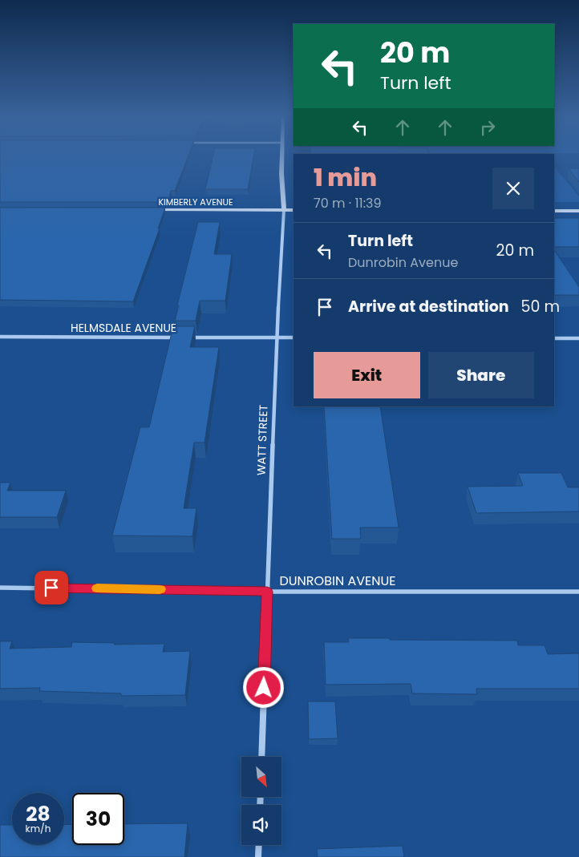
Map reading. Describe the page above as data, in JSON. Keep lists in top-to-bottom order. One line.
{"streets":{"street":["KIMBERLY AVENUE","HELMSDALE AVENUE","WATT STREET","DUNROBIN AVENUE"]},"crossings":[["KIMBERLY AVENUE","WATT STREET"],["HELMSDALE AVENUE","WATT STREET"],["WATT STREET","DUNROBIN AVENUE"]],"north":"bottom right","page":{"turn":["20 m","Turn left"],"heading":["1 min","70 m · 11:39"],"list":[{"name":"Turn left","note":"Dunrobin Avenue","value":"20 m"},{"name":"Arrive at destination","value":"50 m"}],"buttons":["Exit","Share"],"speed":"28 km/h","limit":"30"}}
